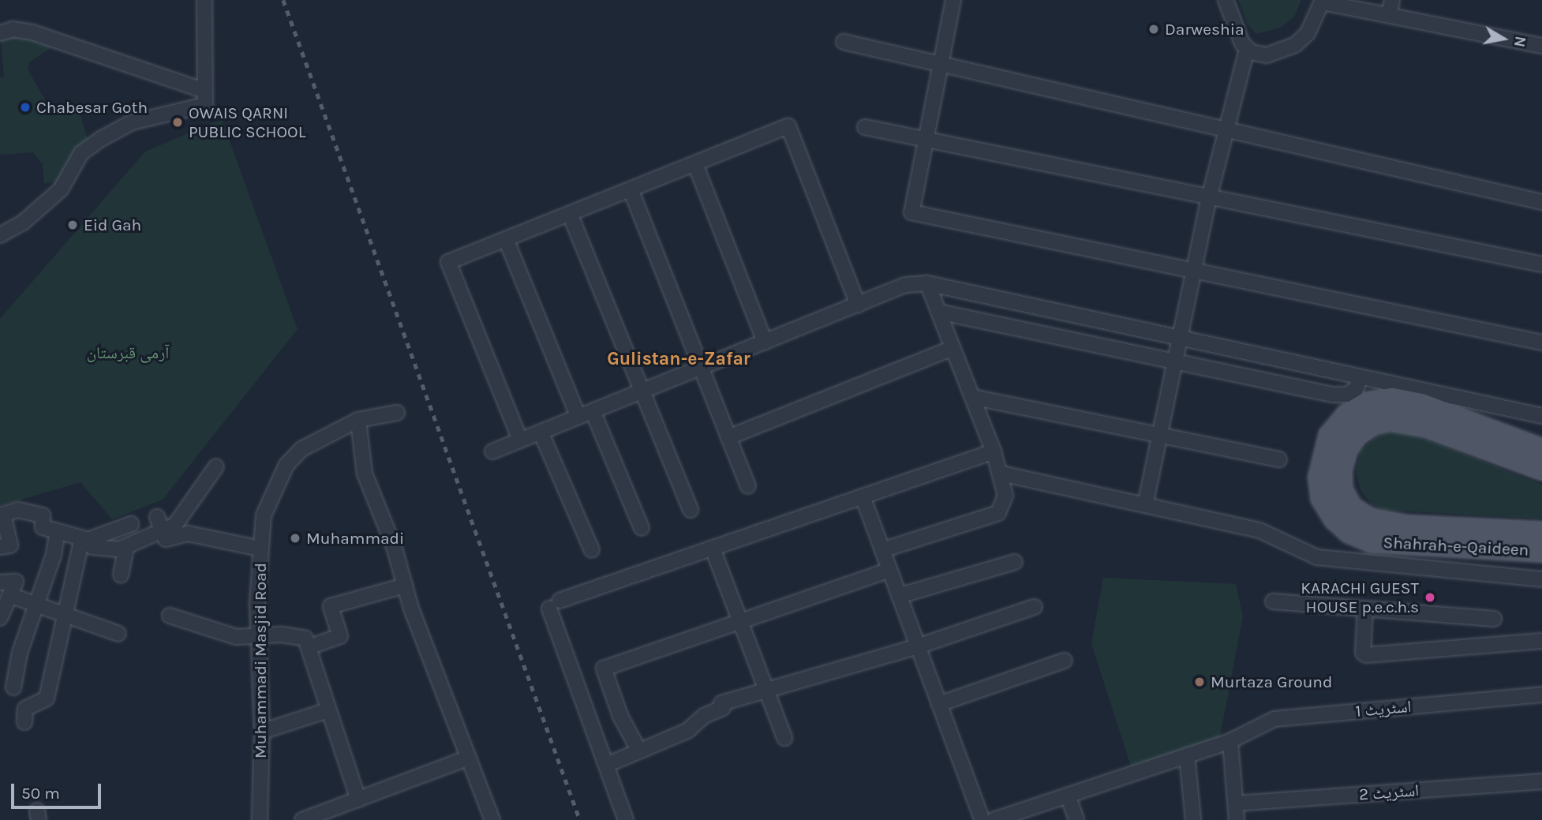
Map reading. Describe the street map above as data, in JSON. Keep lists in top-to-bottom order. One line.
{"streets":{"main road":["Shahrah-e-Qaideen"],"street":["Muhammadi Masjid Road","اسٹریٹ 1","اسٹریٹ 2"]},"districts":["Gulistan-e-Zafar"],"parks":["آرمی قبرستان"],"places":["Darweshia","Chabesar Goth","OWAIS QARNI PUBLIC SCHOOL","Eid Gah","Muhammadi","KARACHI GUEST HOUSE p.e.c.h.s","Murtaza Ground"],"scale_bar":"50 m","north":"right"}
